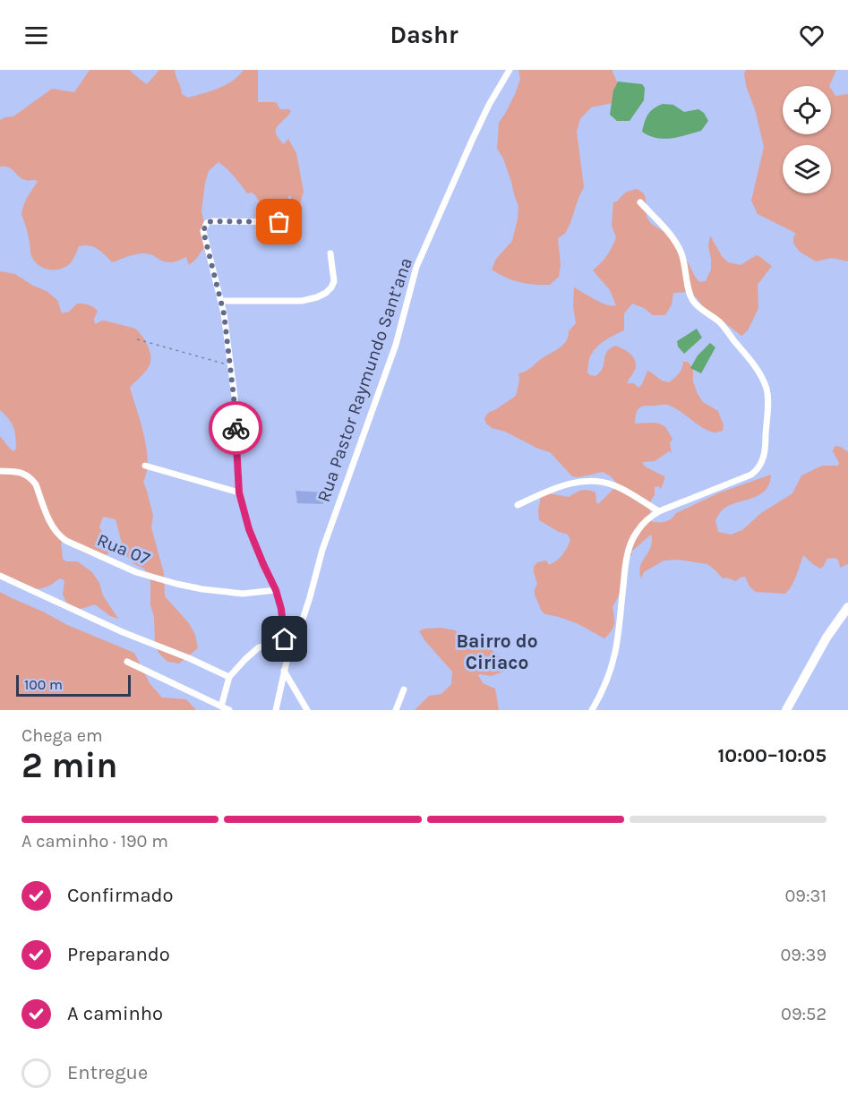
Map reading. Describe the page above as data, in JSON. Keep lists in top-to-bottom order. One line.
{"streets":{"street":["Rua Pastor Raymundo Sant’ana","Rua 07"]},"districts":["Bairro do Ciriaco"],"scale_bar":"100 m","page":{"header":"Dashr","scale":"100 m","heading":["2 min","Chega em","10:00–10:05"],"bar":"A caminho · 190 m","list":[["Confirmado","09:31"],["Preparando","09:39"],["A caminho","09:52"],"Entregue"]}}
